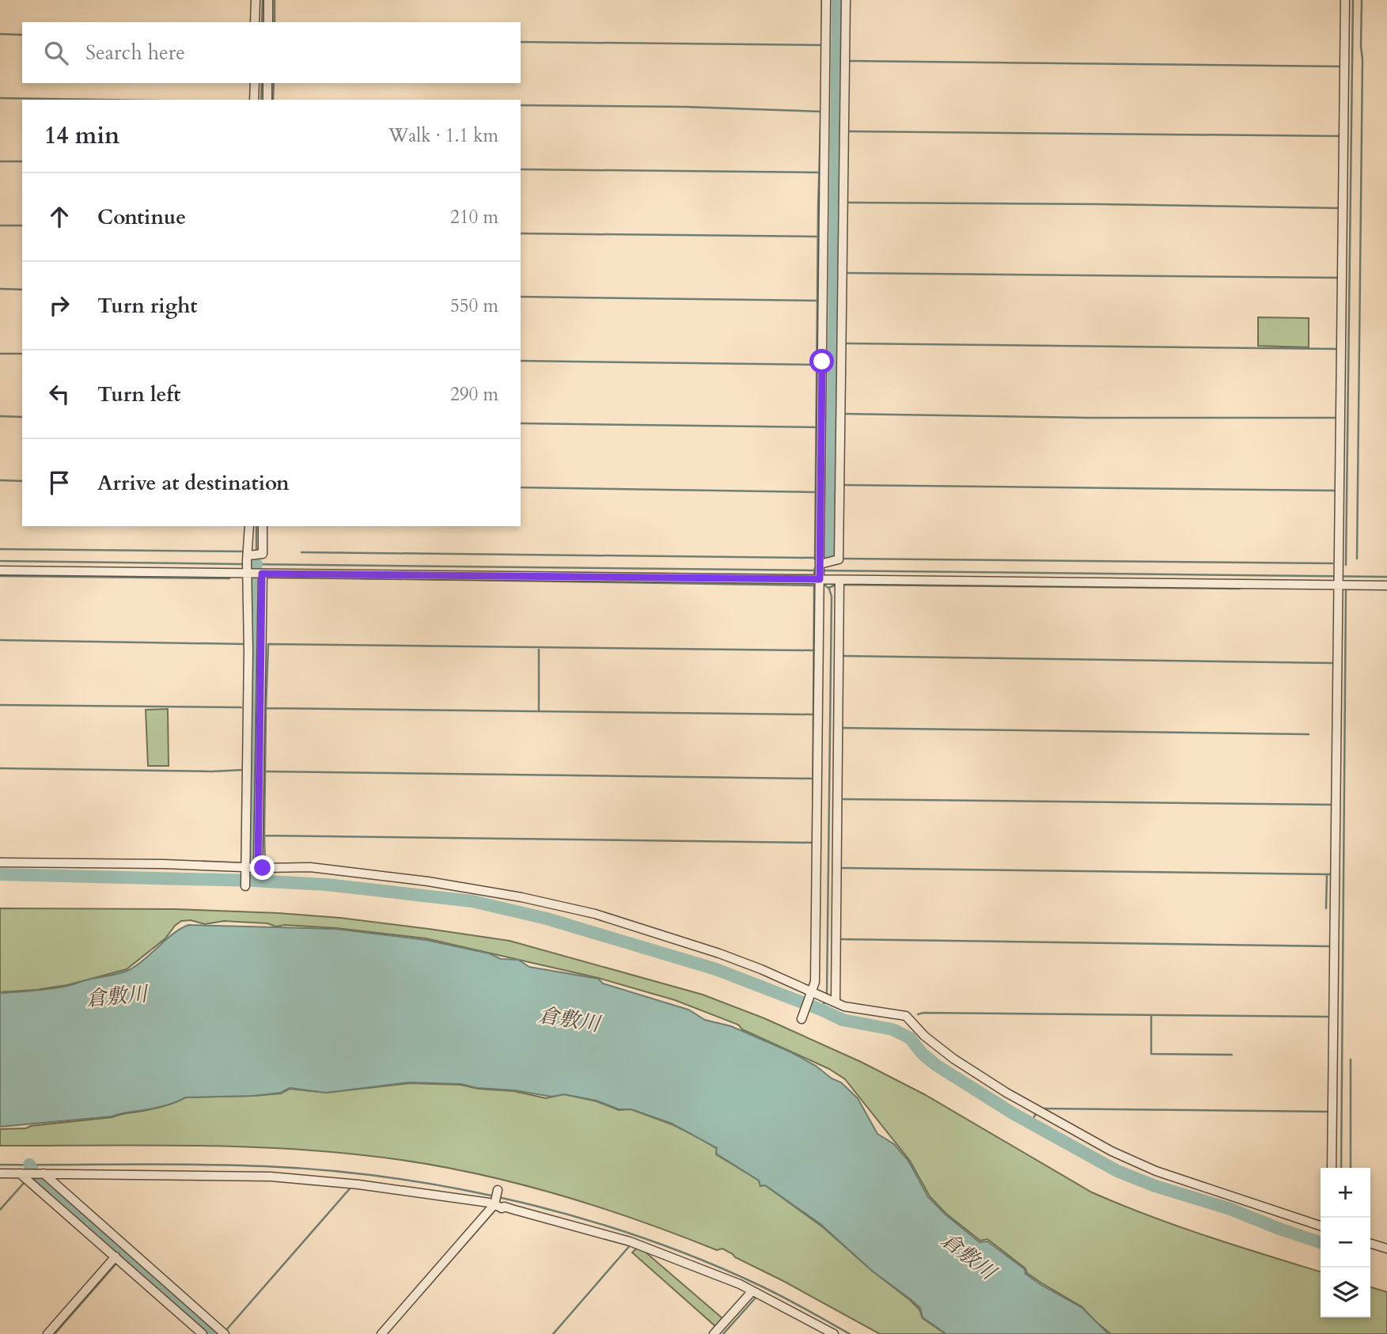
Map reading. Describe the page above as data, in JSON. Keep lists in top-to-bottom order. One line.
{"water":["倉敷川"],"page":{"search":"Search here","heading":["14 min","Walk · 1.1 km"],"list":[["Continue","210 m"],["Turn right","550 m"],["Turn left","290 m"],"Arrive at destination"],"map_buttons":["+","−"]}}
